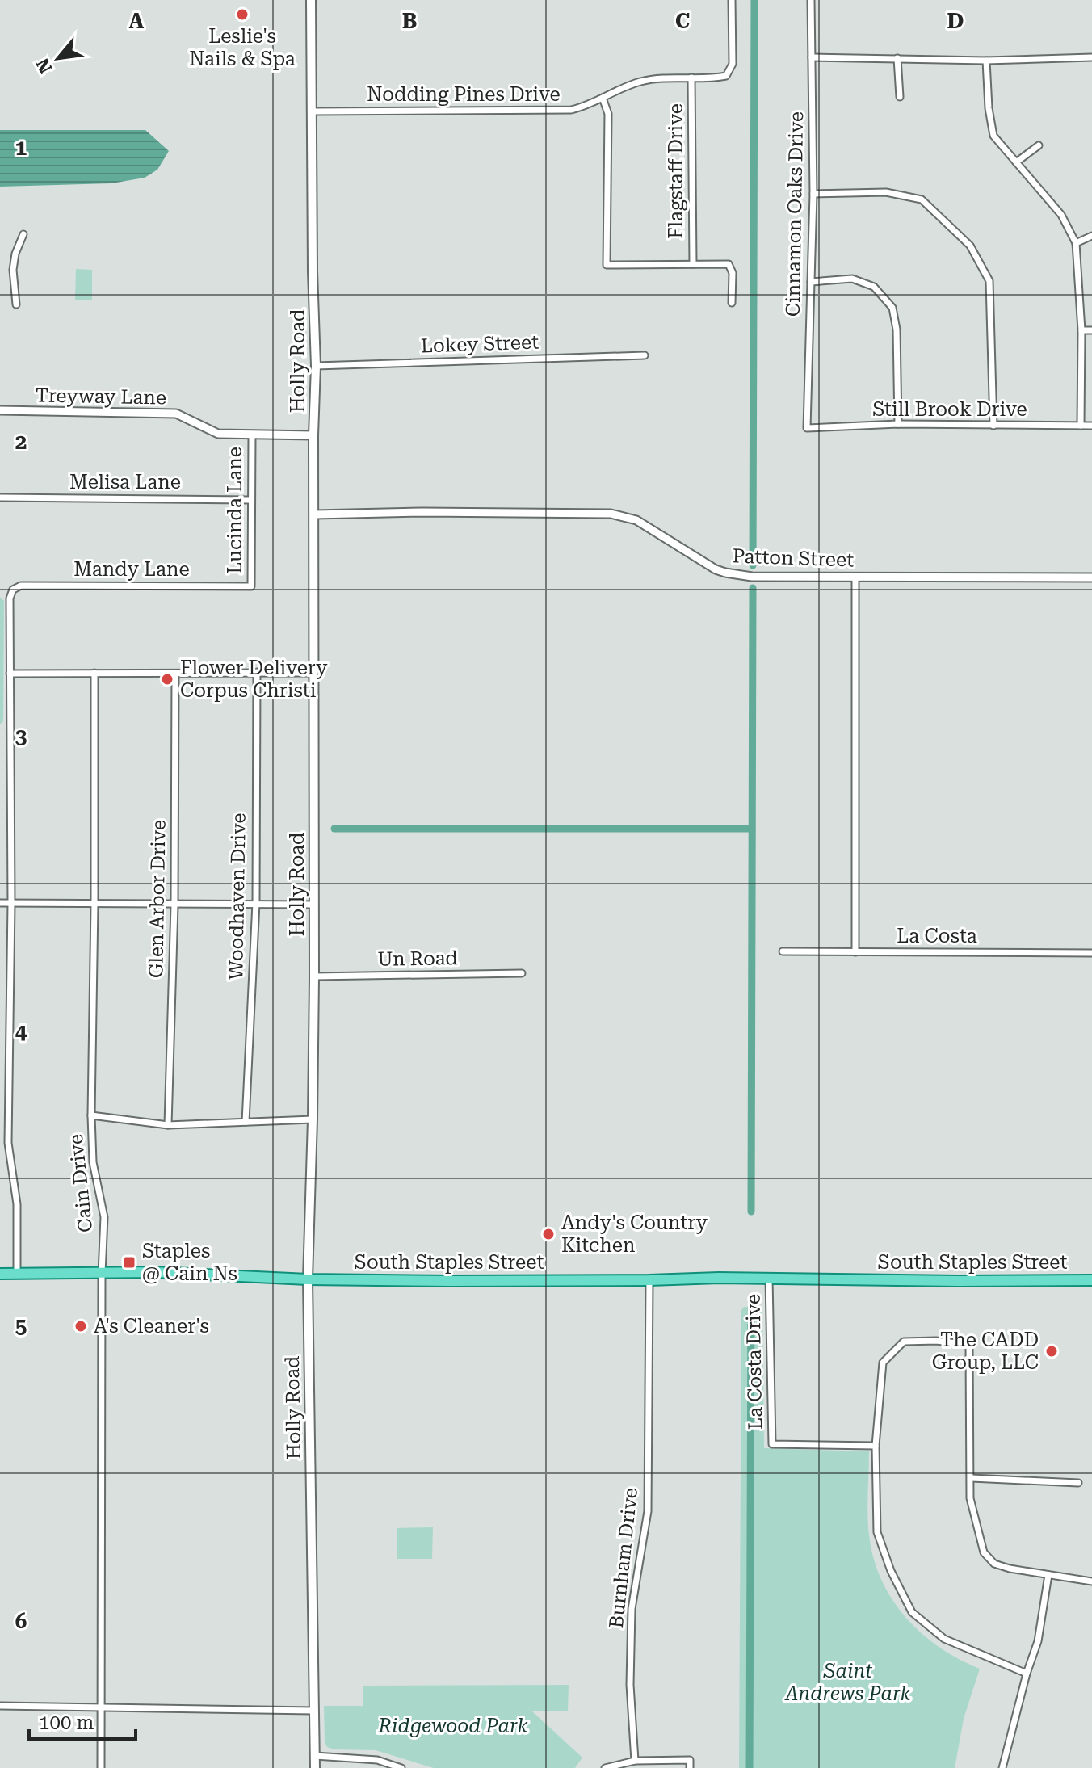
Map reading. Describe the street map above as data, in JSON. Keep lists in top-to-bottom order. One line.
{"streets":{"main road":["Holly Road","South Staples Street"],"street":["Nodding Pines Drive","Flagstaff Drive","Cinnamon Oaks Drive","Lokey Street","Treyway Lane","Still Brook Drive","Melisa Lane","Lucinda Lane","Patton Street","Mandy Lane","Woodhaven Drive","Glen Arbor Drive","La Costa","Un Road","Cain Drive","La Costa Drive","Burnham Drive"]},"crossings":[["Nodding Pines Drive","Flagstaff Drive"],["Nodding Pines Drive","Holly Road"],["Cinnamon Oaks Drive","Still Brook Drive"],["Lokey Street","Holly Road"],["Holly Road","Treyway Lane"],["Holly Road","Patton Street"],["Holly Road","Un Road"],["Holly Road","South Staples Street"],["Treyway Lane","Lucinda Lane"],["Melisa Lane","Lucinda Lane"],["Lucinda Lane","Mandy Lane"],["Cain Drive","South Staples Street"],["South Staples Street","La Costa Drive"],["South Staples Street","Burnham Drive"]],"parks":["Saint Andrews Park","Ridgewood Park"],"places":{"other":["Leslie's Nails & Spa","Flower Delivery Corpus Christi","Andy's Country Kitchen","A's Cleaner's","The CADD Group, LLC"],"transit":["Staples @ Cain Ns"]},"scale_bar":"100 m","north":"bottom left","grid":{"columns":["A","B","C","D"],"rows":["1","2","3","4","5","6"]}}
